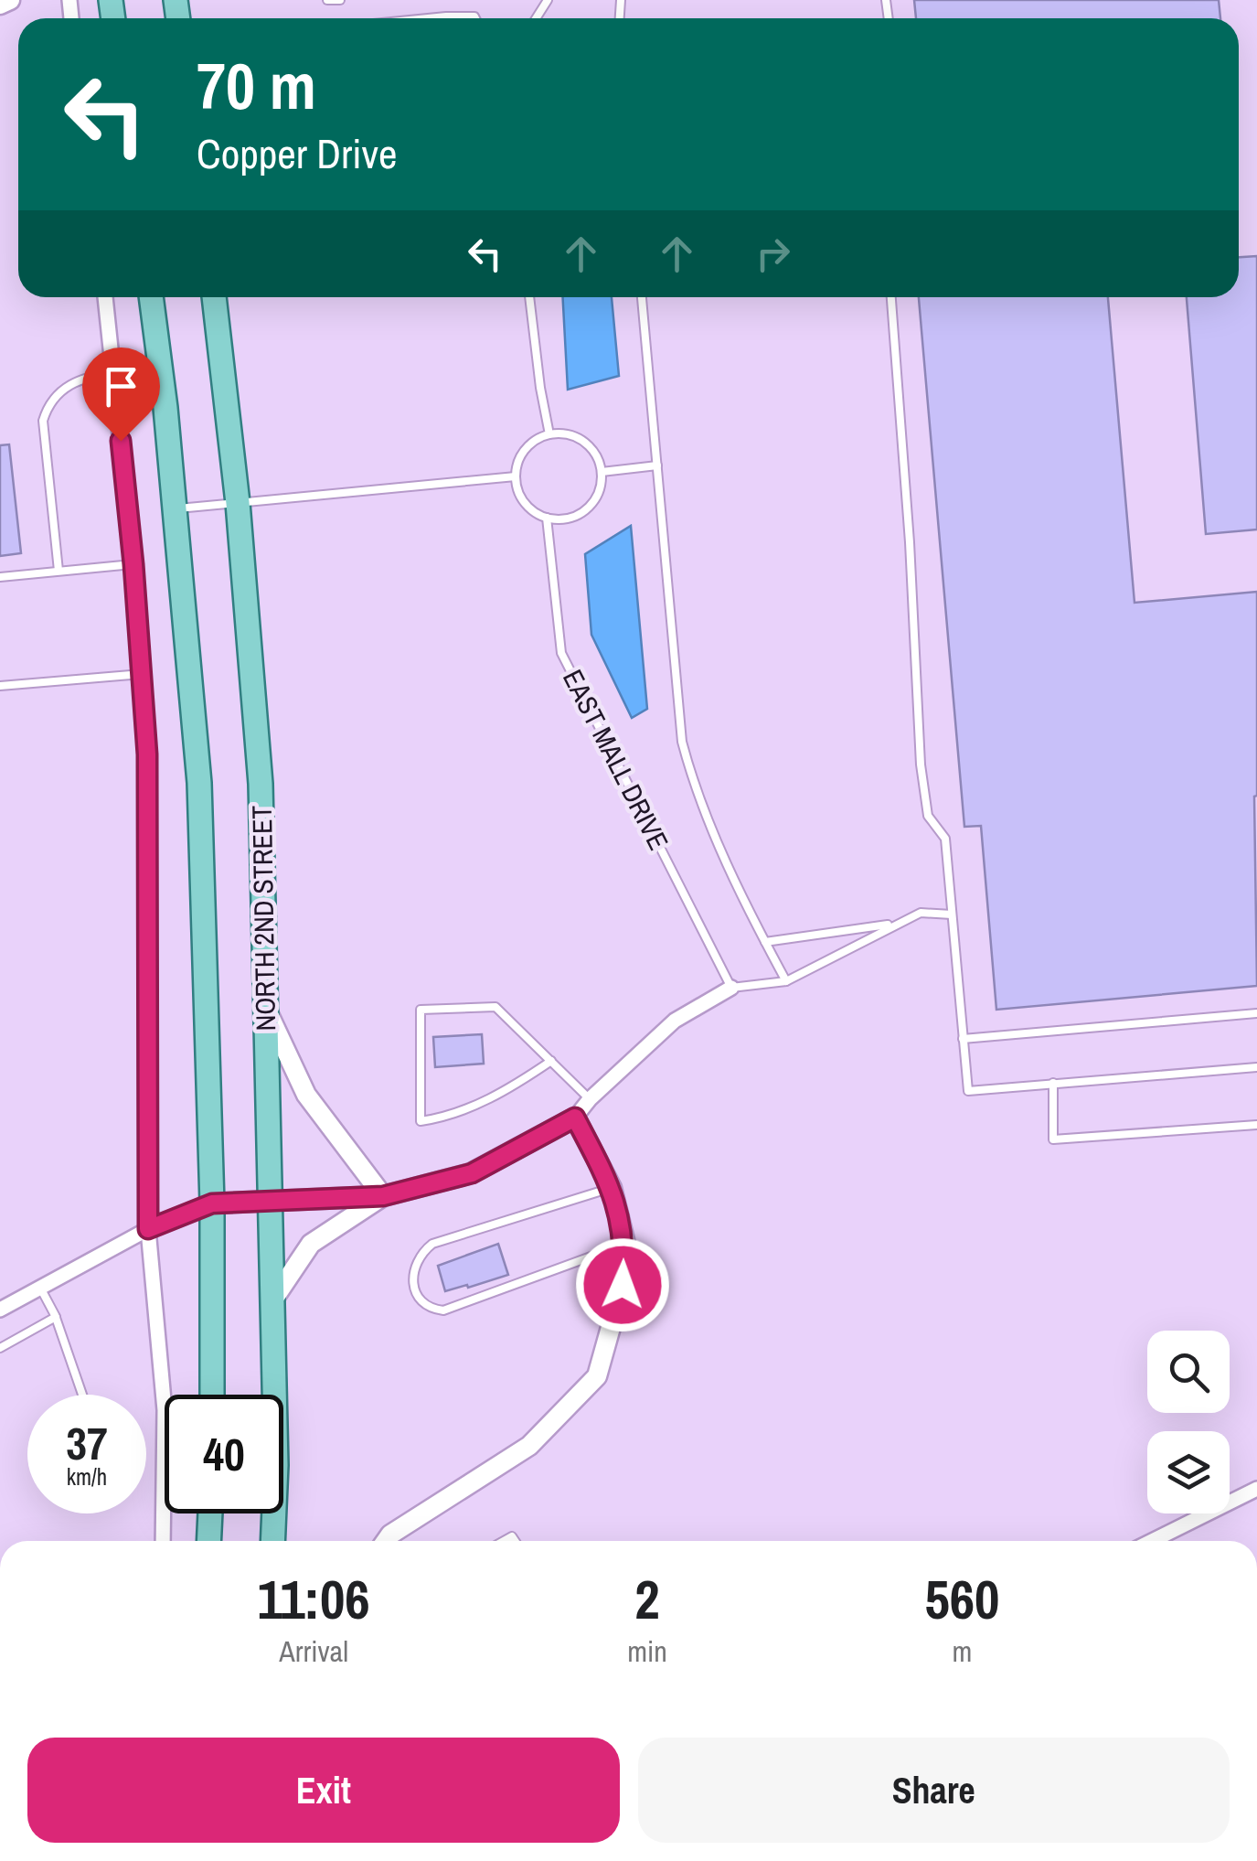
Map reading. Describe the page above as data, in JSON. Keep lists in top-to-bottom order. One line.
{"streets":{"main road":["NORTH 2ND STREET"],"lane":["EAST MALL DRIVE"]},"page":{"turn":["70 m","Copper Drive"],"speed":"37 km/h","limit":"40","eta":["11:06","Arrival","2","min","560","m"],"buttons":["Exit","Share"]}}
